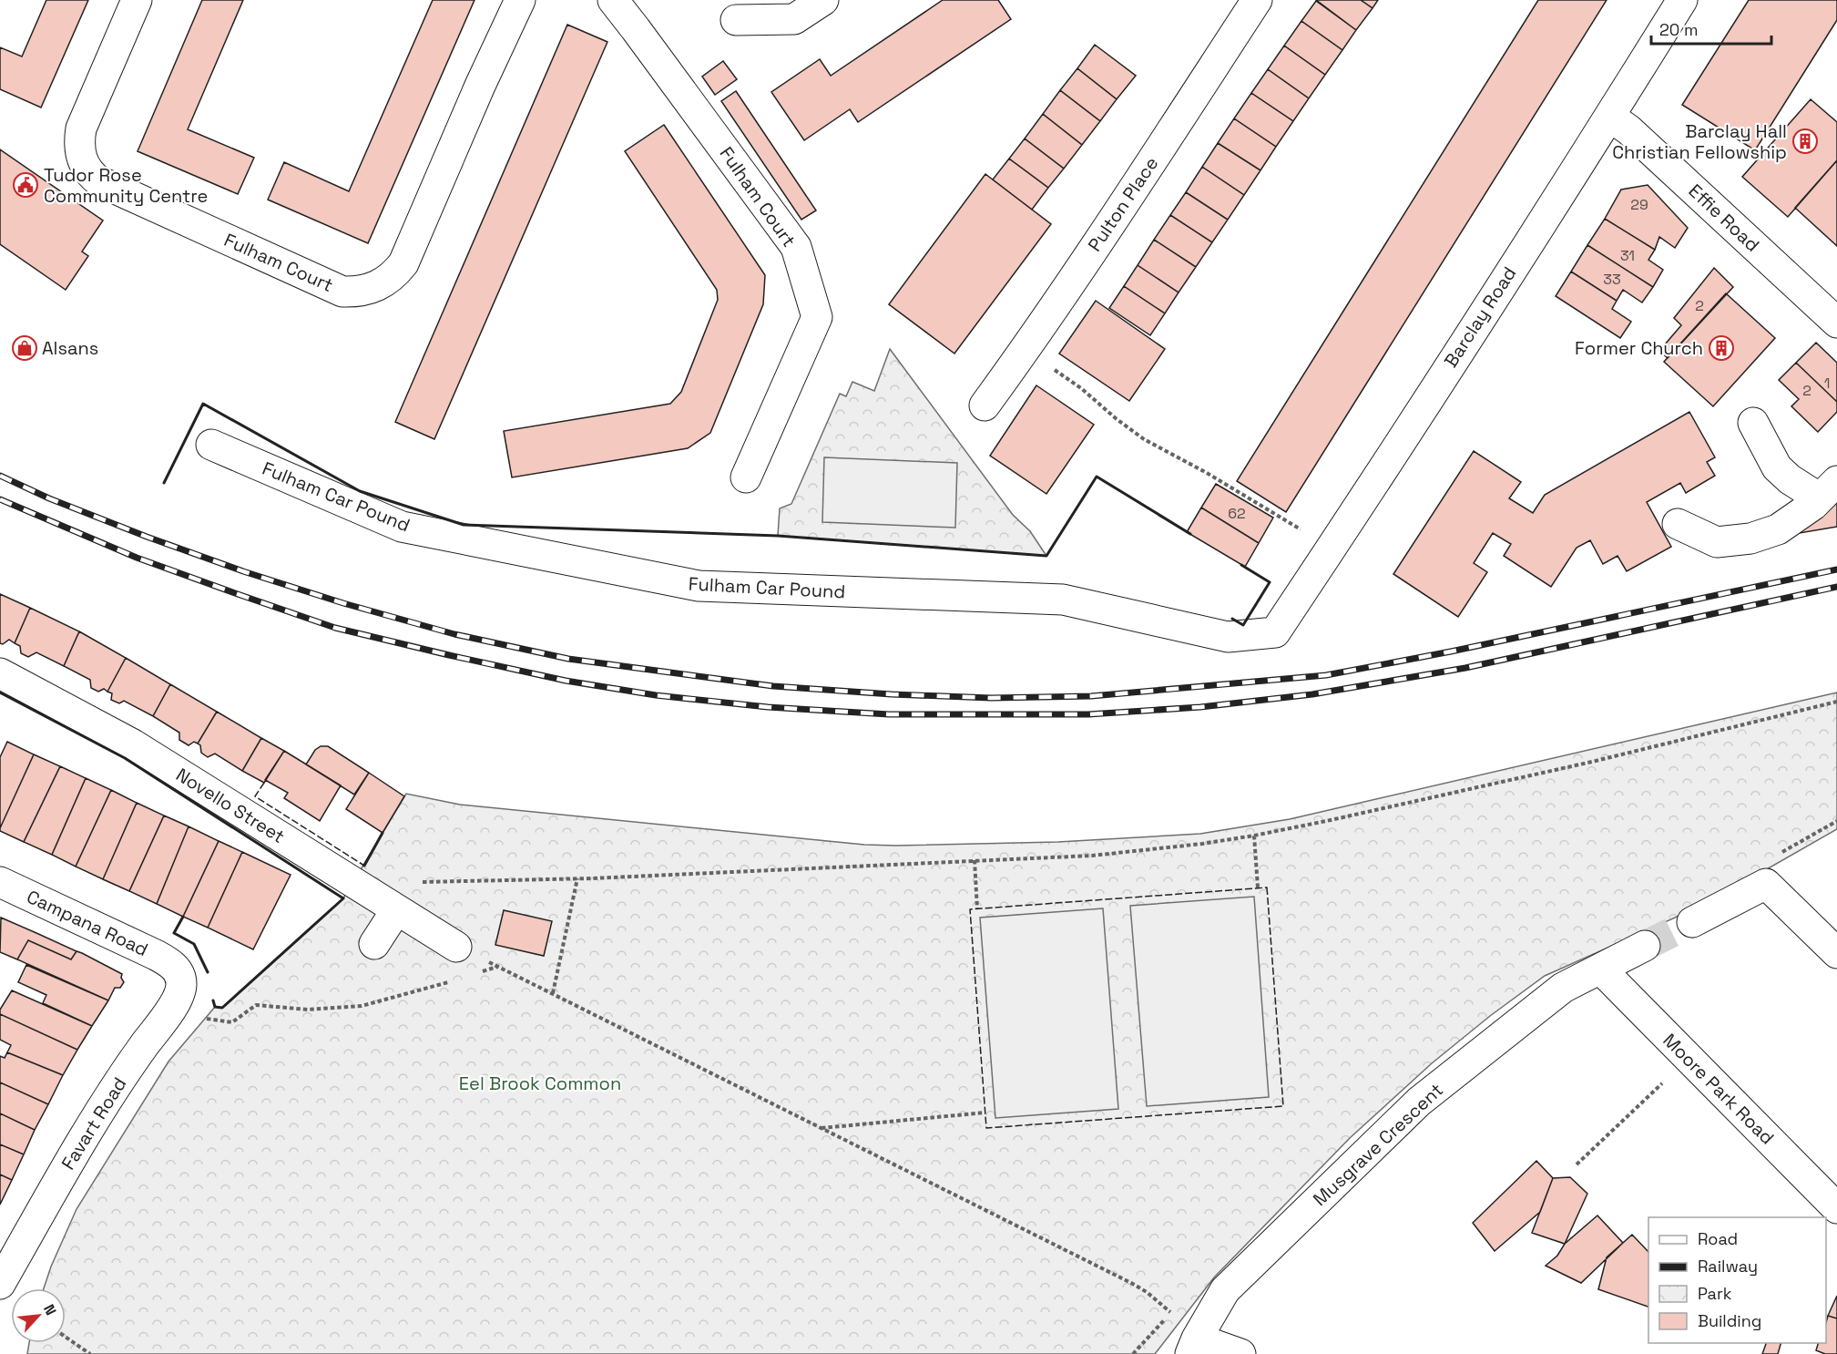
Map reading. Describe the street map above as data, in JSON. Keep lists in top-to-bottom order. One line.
{"streets":{"street":["Fulham Court","Pulton Place","Effie Road","Barclay Road","Fulham Car Pound","Novello Street","Campana Road","Moore Park Road","Favart Road","Musgrave Crescent"]},"crossings":[["Effie Road","Barclay Road"],["Barclay Road","Fulham Car Pound"],["Campana Road","Favart Road"],["Moore Park Road","Musgrave Crescent"]],"parks":["Eel Brook Common"],"places":{"building":["Barclay Hall Christian Fellowship","Former Church"],"public building":["Tudor Rose Community Centre"],"shop":["Alsans"]},"house_numbers":["29","31","33","2","1","2","62"],"legend":["Road","Railway","Park","Building"],"scale_bar":"20 m","north":"top right"}
